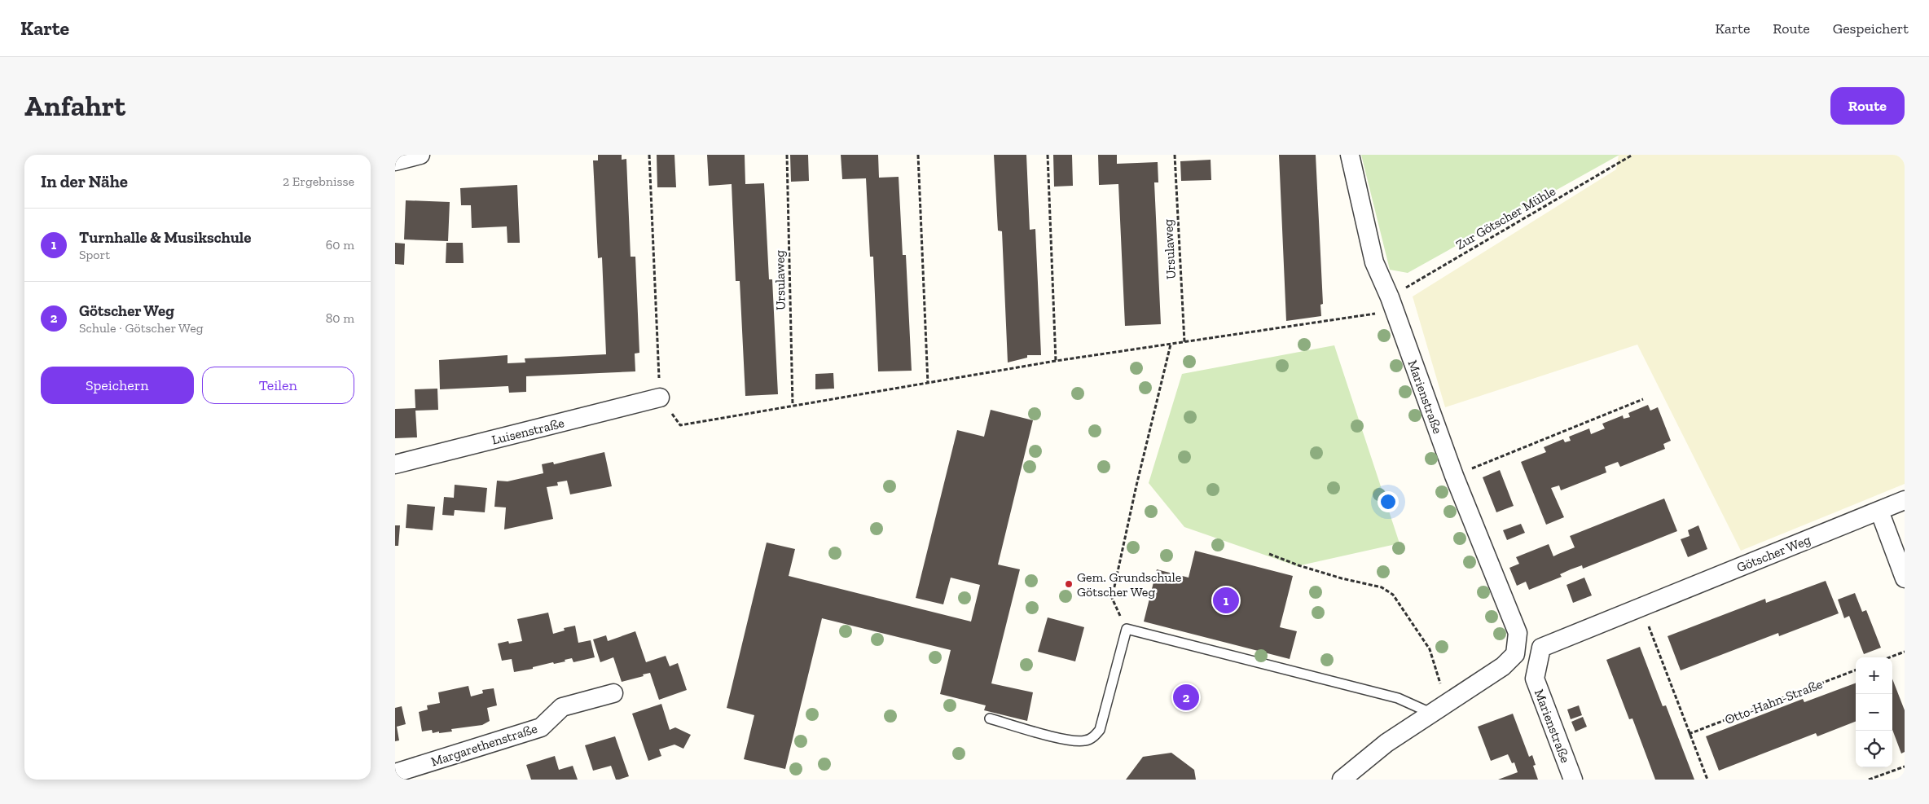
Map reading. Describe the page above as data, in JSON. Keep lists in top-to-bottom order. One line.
{"streets":{"street":["Marienstraße","Luisenstraße","Götscher Weg","Margarethenstraße"],"path":["Zur Götscher Mühle","Ursulaweg","Otto-Hahn-Straße"]},"crossings":[["Zur Götscher Mühle","Marienstraße"],["Marienstraße","Götscher Weg"]],"places":["Gem. Grundschule Götscher Weg"],"page":{"header":"Karte","nav":["Karte","Route","Gespeichert"],"buttons":["Route",["Speichern","Teilen"]],"title":"Anfahrt","heading":["In der Nähe","2 Ergebnisse"],"list":[{"mark":"1","name":"Turnhalle & Musikschule","note":"Sport","value":"60 m"},{"mark":"2","name":"Götscher Weg","note":"Schule · Götscher Weg","value":"80 m"}],"pins":["1","2"],"map_buttons":["+","−"]}}
